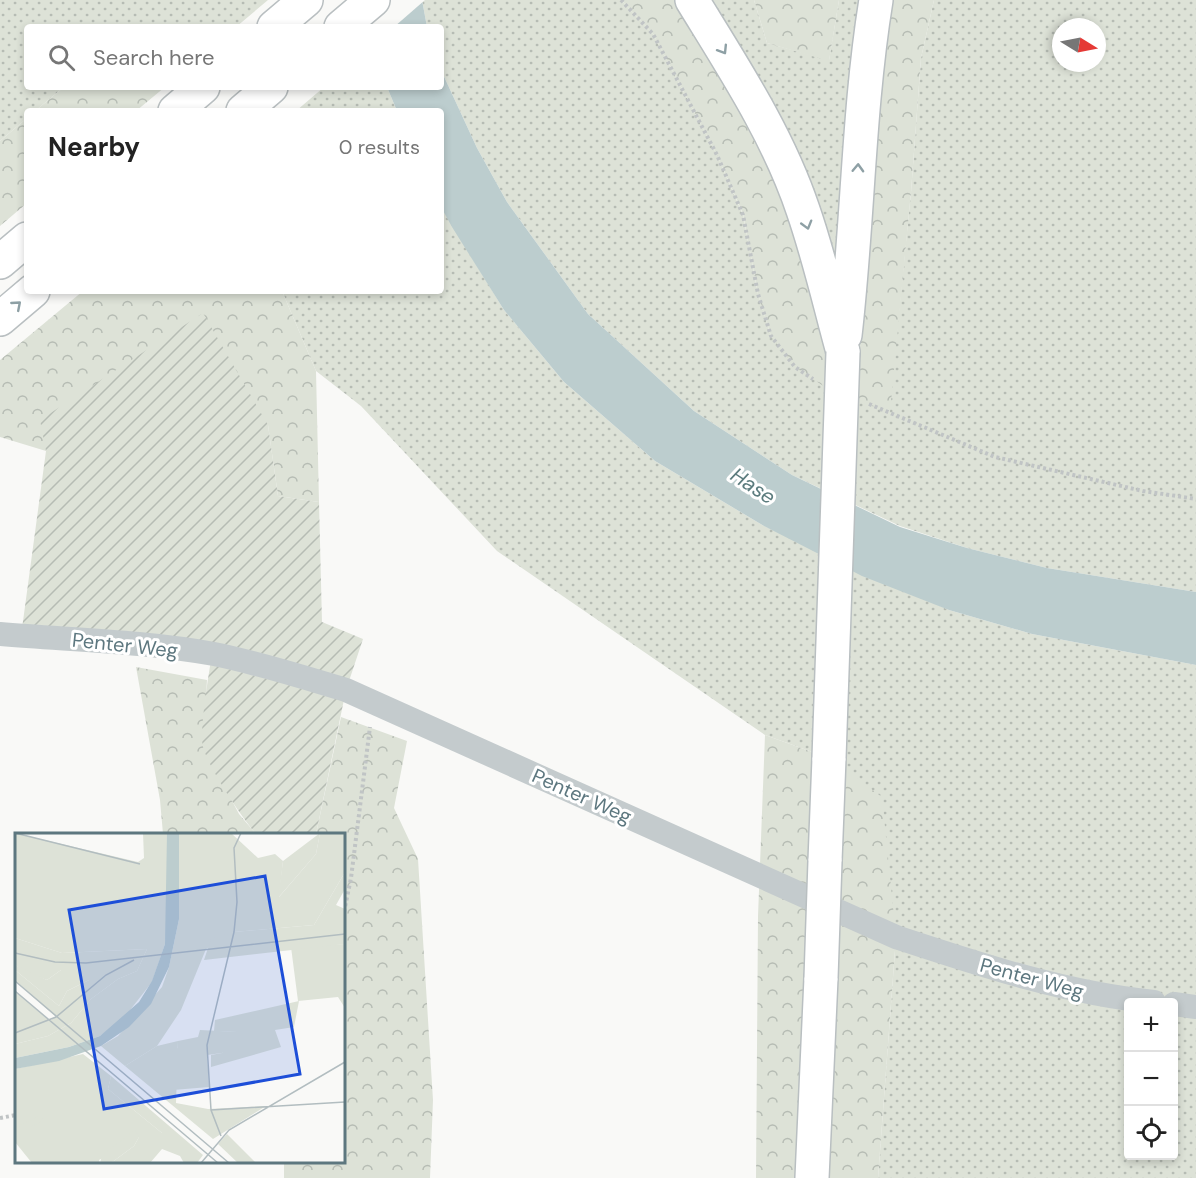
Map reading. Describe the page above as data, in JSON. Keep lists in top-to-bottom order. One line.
{"streets":{"street":["Penter Weg"]},"water":["Hase"],"north":"right","page":{"search":"Search here","heading":["Nearby","0 results"],"map_buttons":["+","−"]}}
